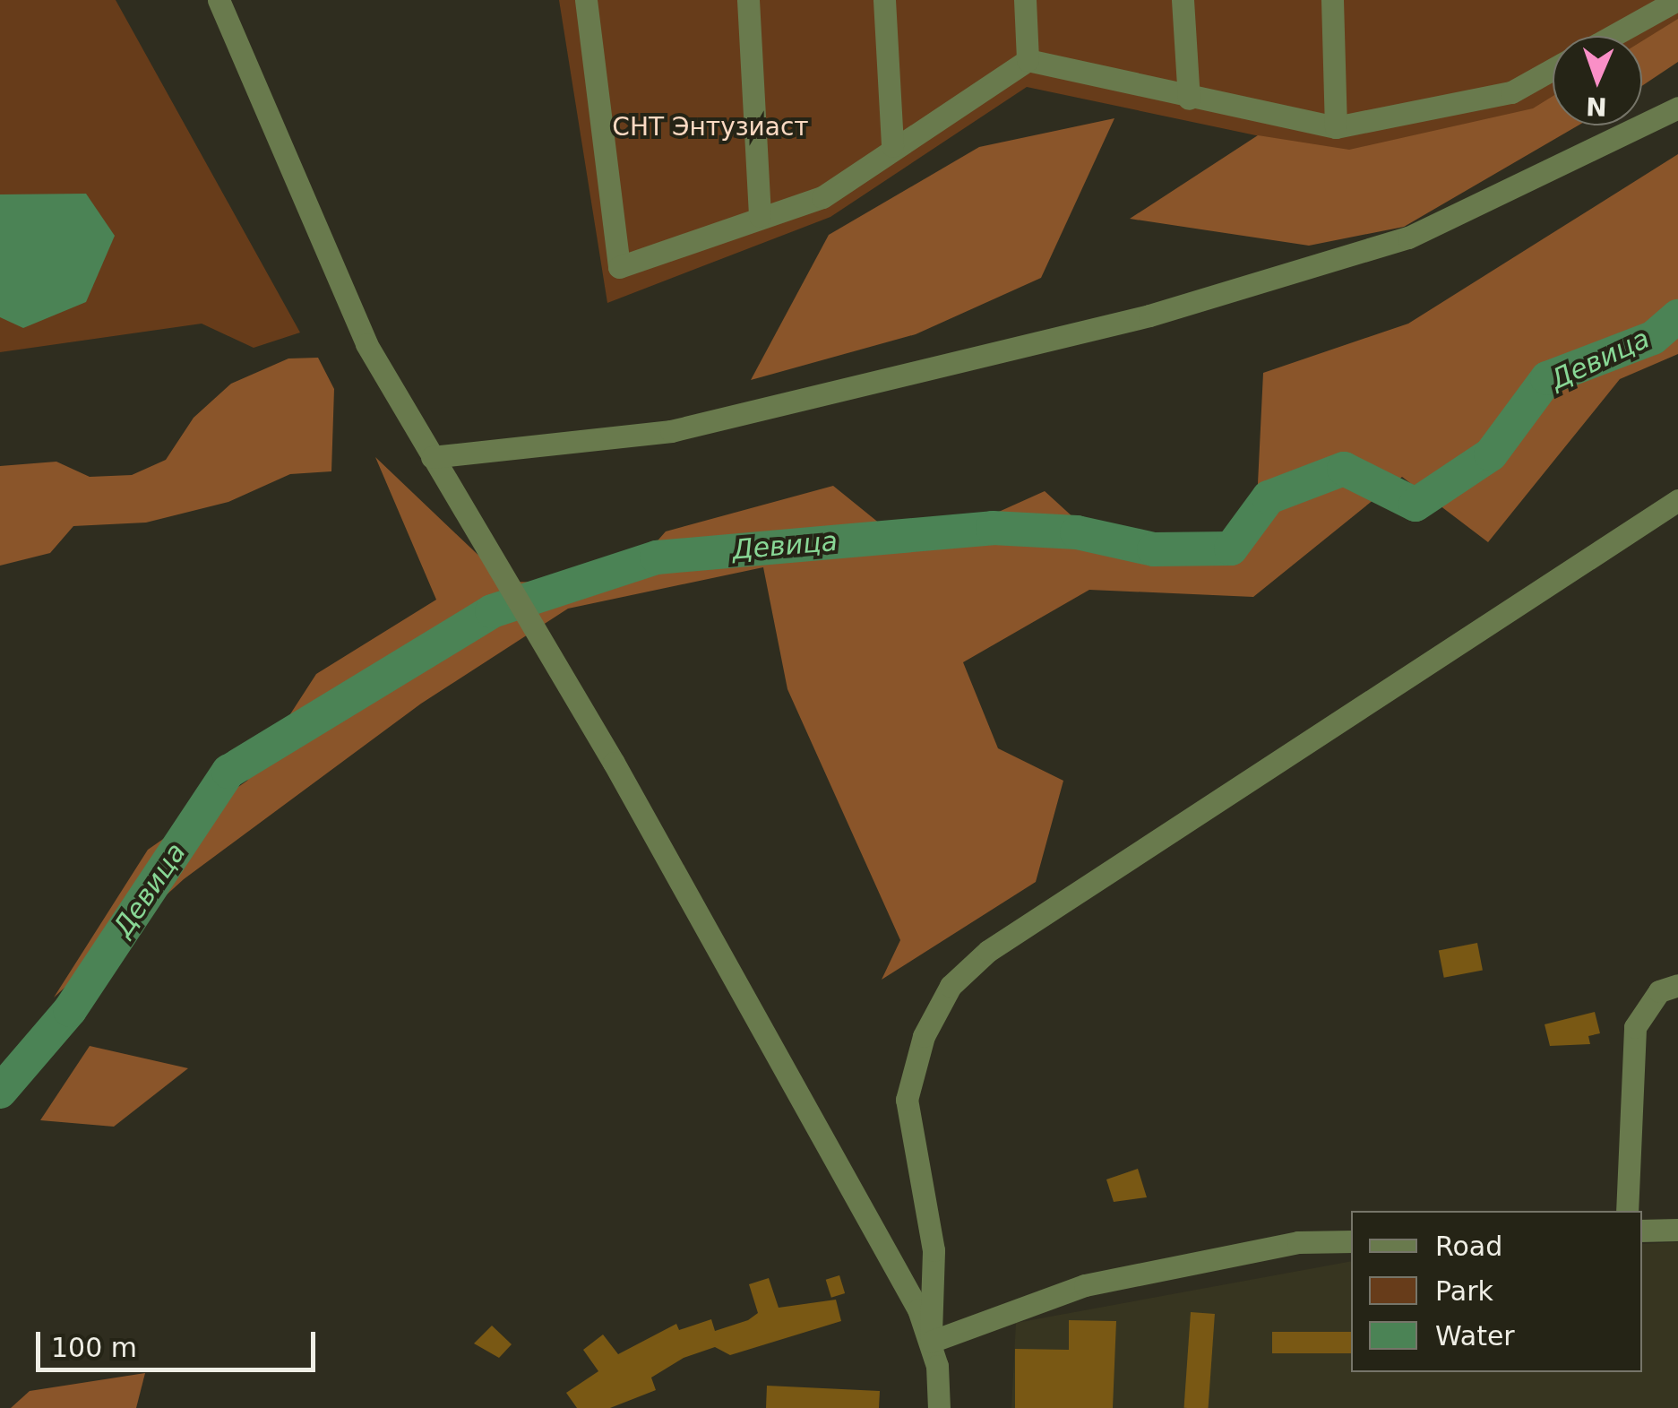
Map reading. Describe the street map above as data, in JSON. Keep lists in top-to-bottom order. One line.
{"water":["Девица"],"parks":["СНТ Энтузиаст"],"legend":["Road","Park","Water"],"scale_bar":"100 m","north":"bottom"}
